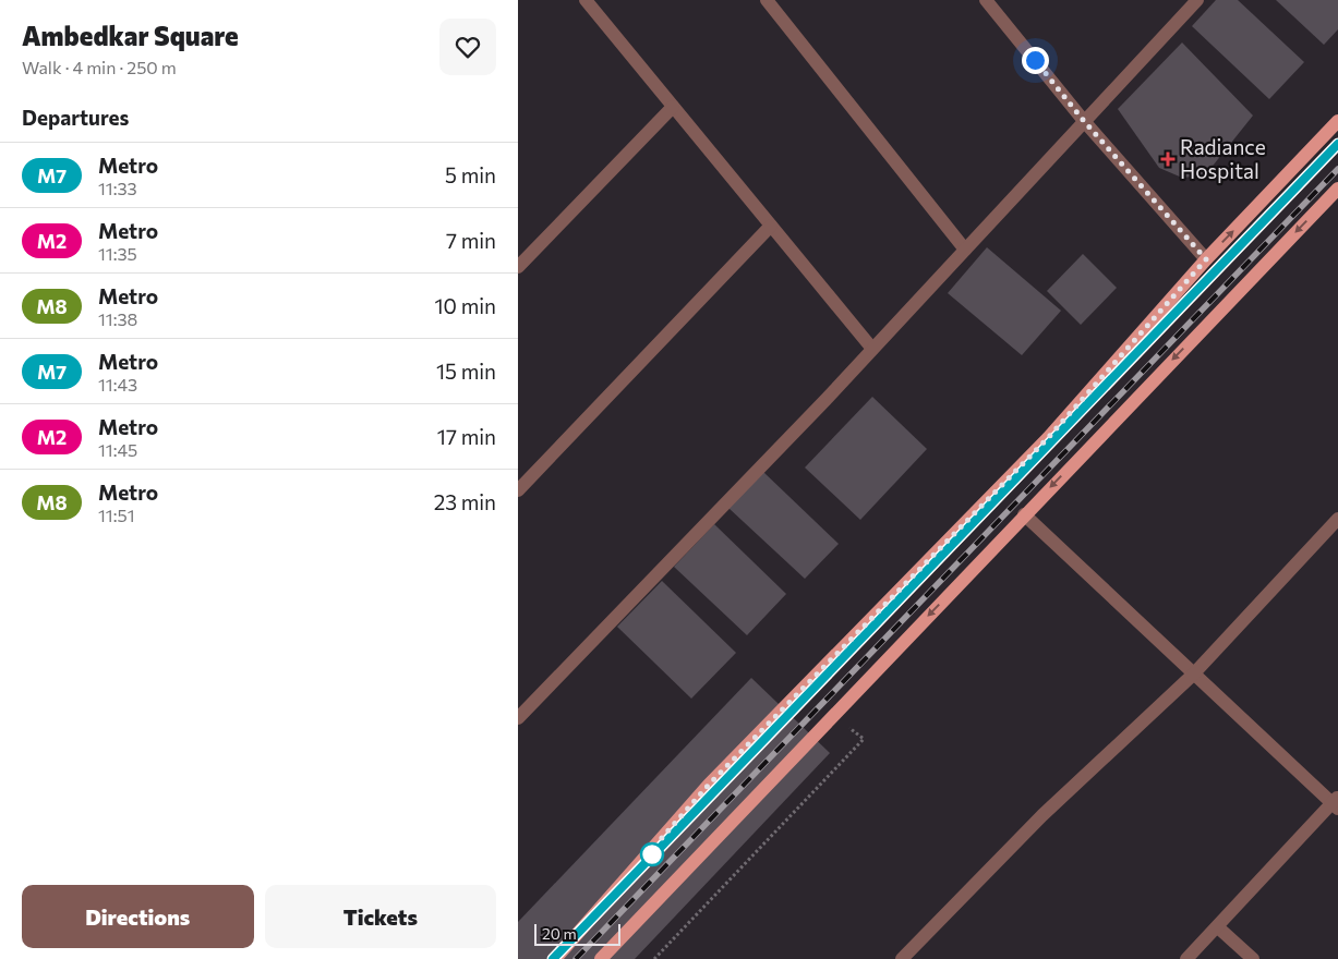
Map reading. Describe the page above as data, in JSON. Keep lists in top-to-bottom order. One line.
{"places":{"health":["Radiance Hospital"]},"lines":["metro line M7"],"scale_bar":"20 m","page":{"heading":[["Ambedkar Square","Walk · 4 min · 250 m"],"Departures"],"list":[{"mark":"M7","name":"Metro","note":"11:33","value":"5 min"},{"mark":"M2","name":"Metro","note":"11:35","value":"7 min"},{"mark":"M8","name":"Metro","note":"11:38","value":"10 min"},{"mark":"M7","name":"Metro","note":"11:43","value":"15 min"},{"mark":"M2","name":"Metro","note":"11:45","value":"17 min"},{"mark":"M8","name":"Metro","note":"11:51","value":"23 min"}],"buttons":["Directions","Tickets"],"scale":"20 m"}}
